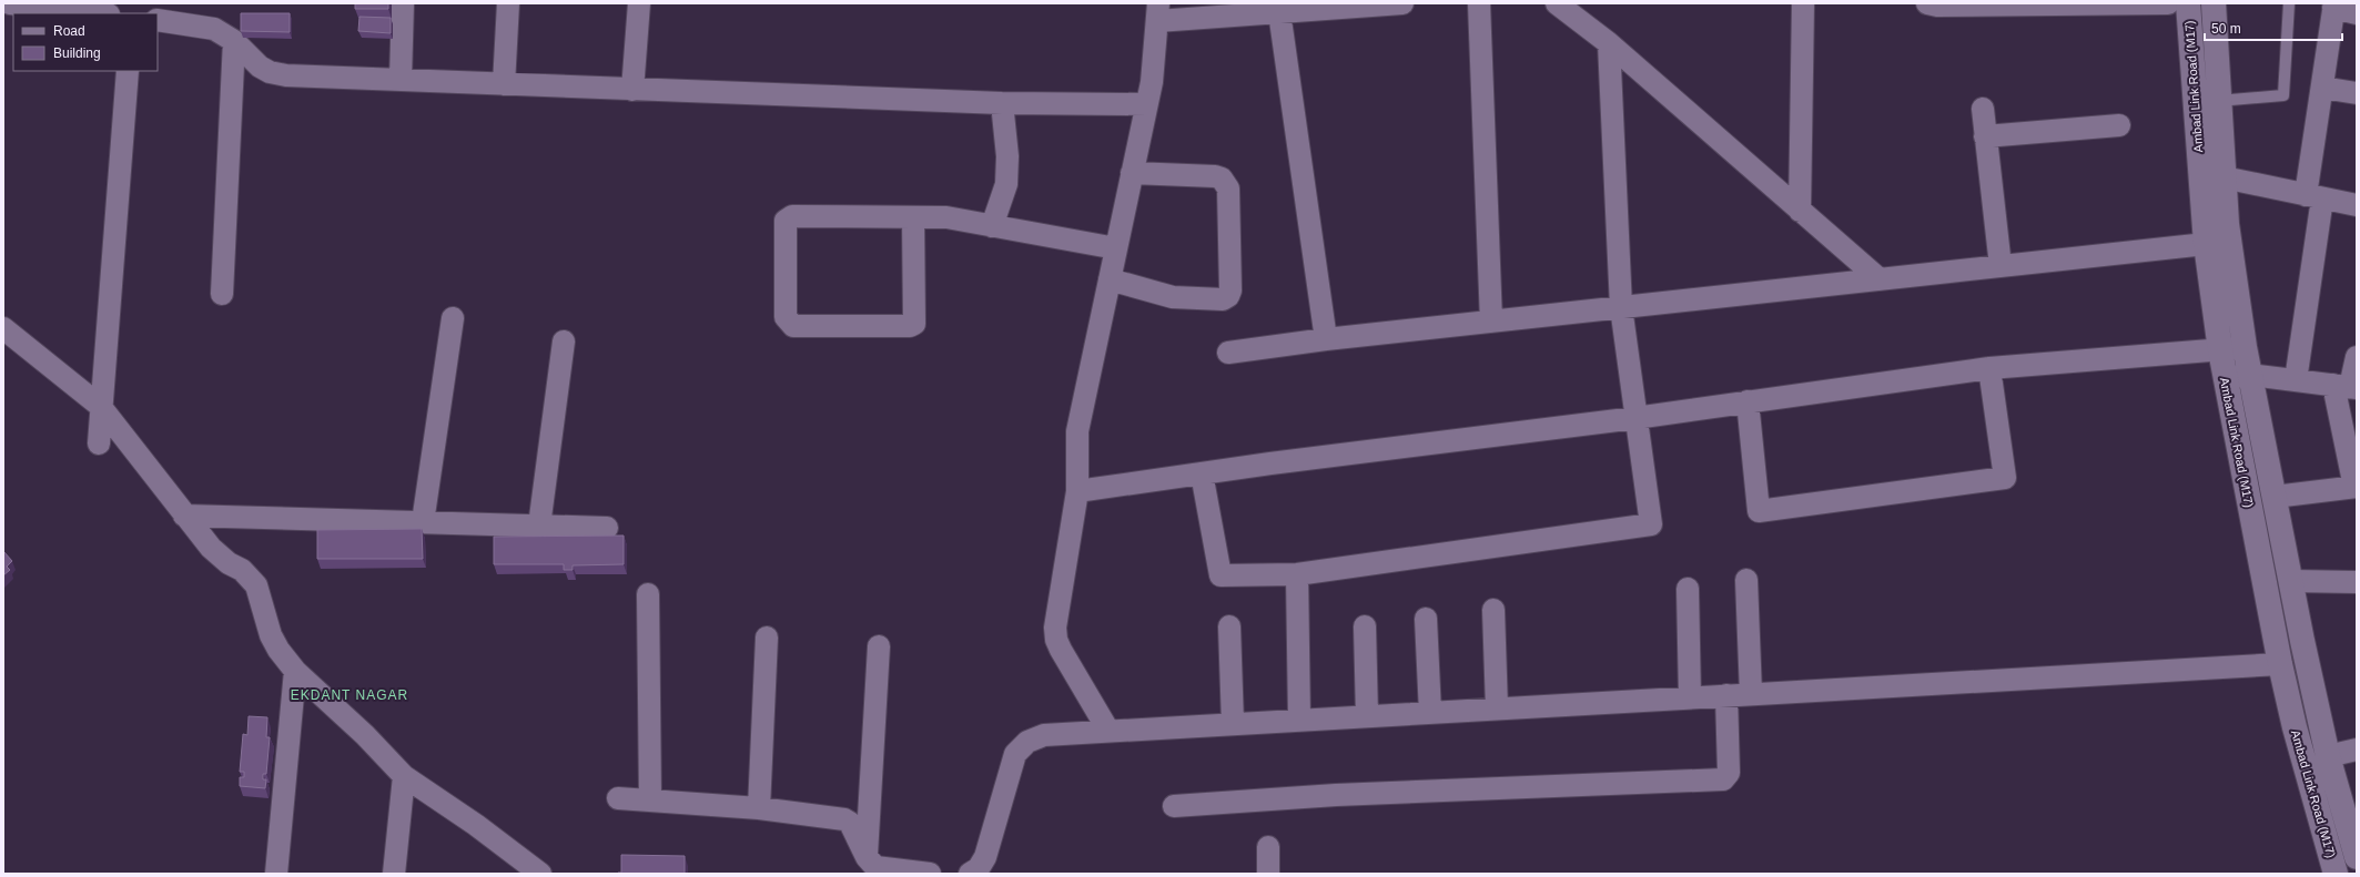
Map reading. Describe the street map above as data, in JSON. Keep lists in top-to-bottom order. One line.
{"streets":{"main road":["Ambad Link Road (M17)"]},"districts":["EKDANT NAGAR"],"legend":["Road","Building"],"scale_bar":"50 m"}
